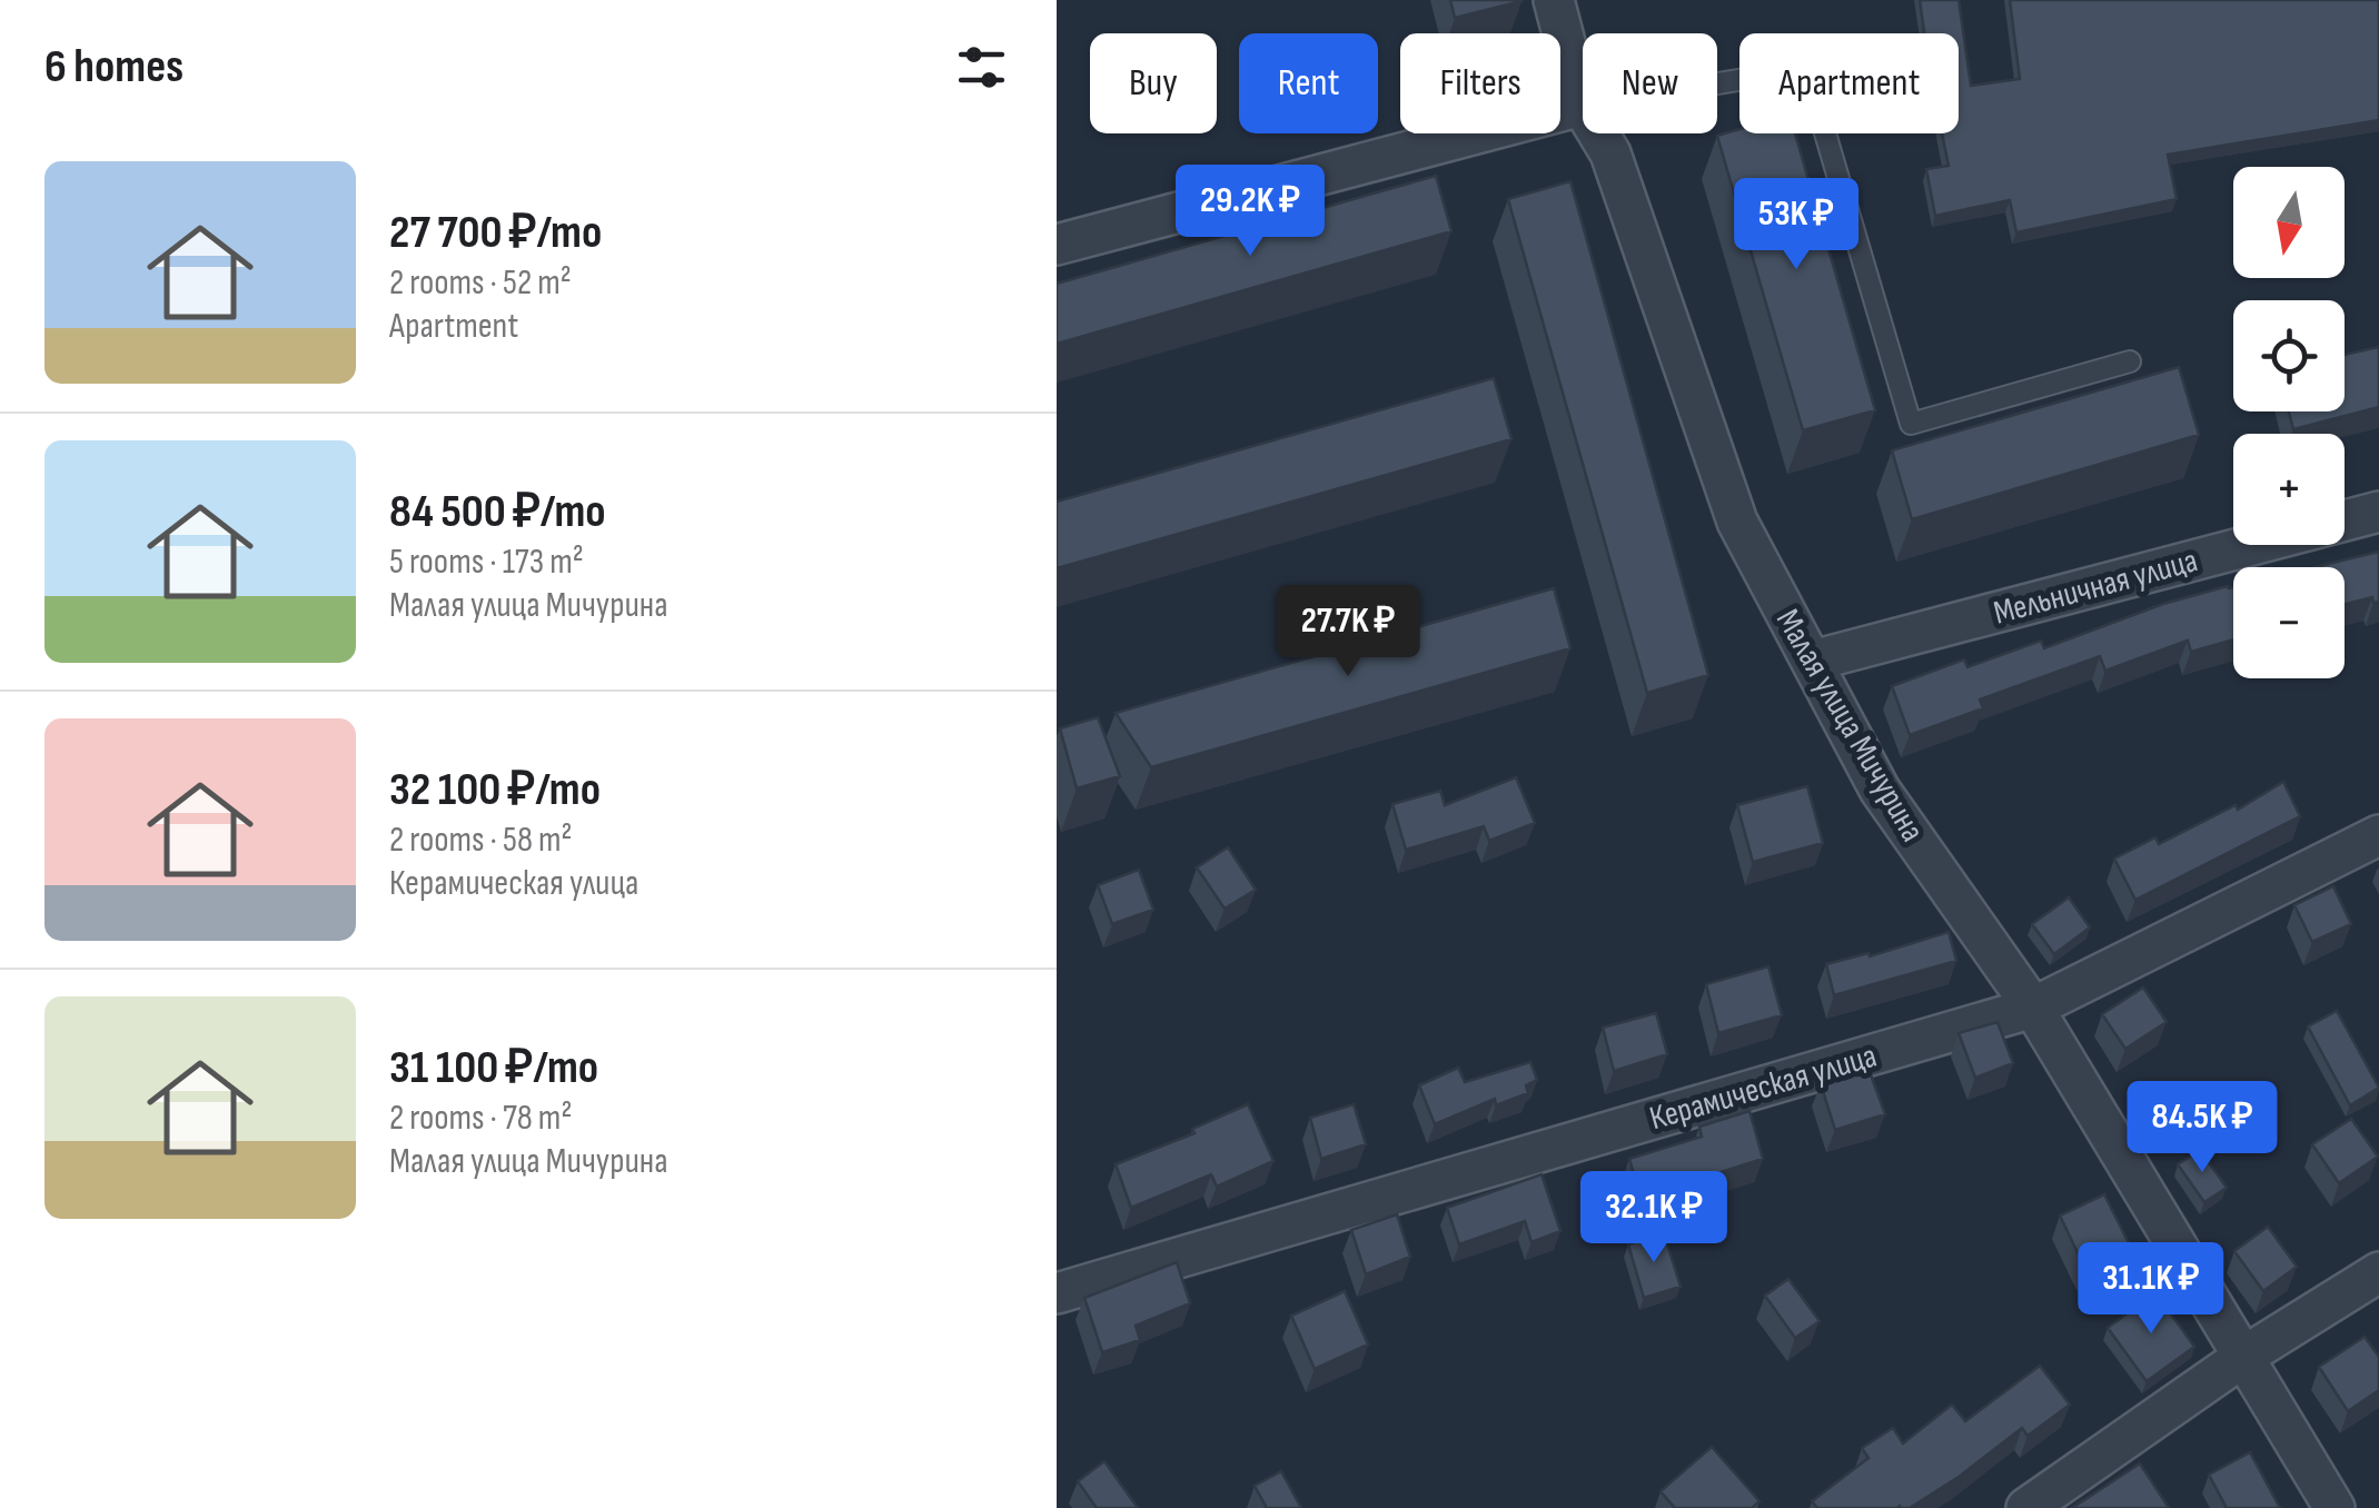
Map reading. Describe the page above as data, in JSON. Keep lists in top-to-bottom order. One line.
{"streets":{"street":["Мельничная улица","Малая улица Мичурина","Керамическая улица"]},"crossings":[["Мельничная улица","Малая улица Мичурина"],["Малая улица Мичурина","Керамическая улица"]],"north":"bottom","page":{"heading":"6 homes","chip":["Buy","Rent","Filters","New","Apartment"],"list":[{"name":"27 700 ₽/mo","note":"2 rooms · 52 m² · Apartment"},{"name":"84 500 ₽/mo","note":"5 rooms · 173 m² · Малая улица Мичурина"},{"name":"32 100 ₽/mo","note":"2 rooms · 58 m² · Керамическая улица"},{"name":"31 100 ₽/mo","note":"2 rooms · 78 m² · Малая улица Мичурина"}],"price":["29.2K ₽","53K ₽","27.7K ₽","84.5K ₽","32.1K ₽","31.1K ₽"],"map_buttons":["+","−"]}}
